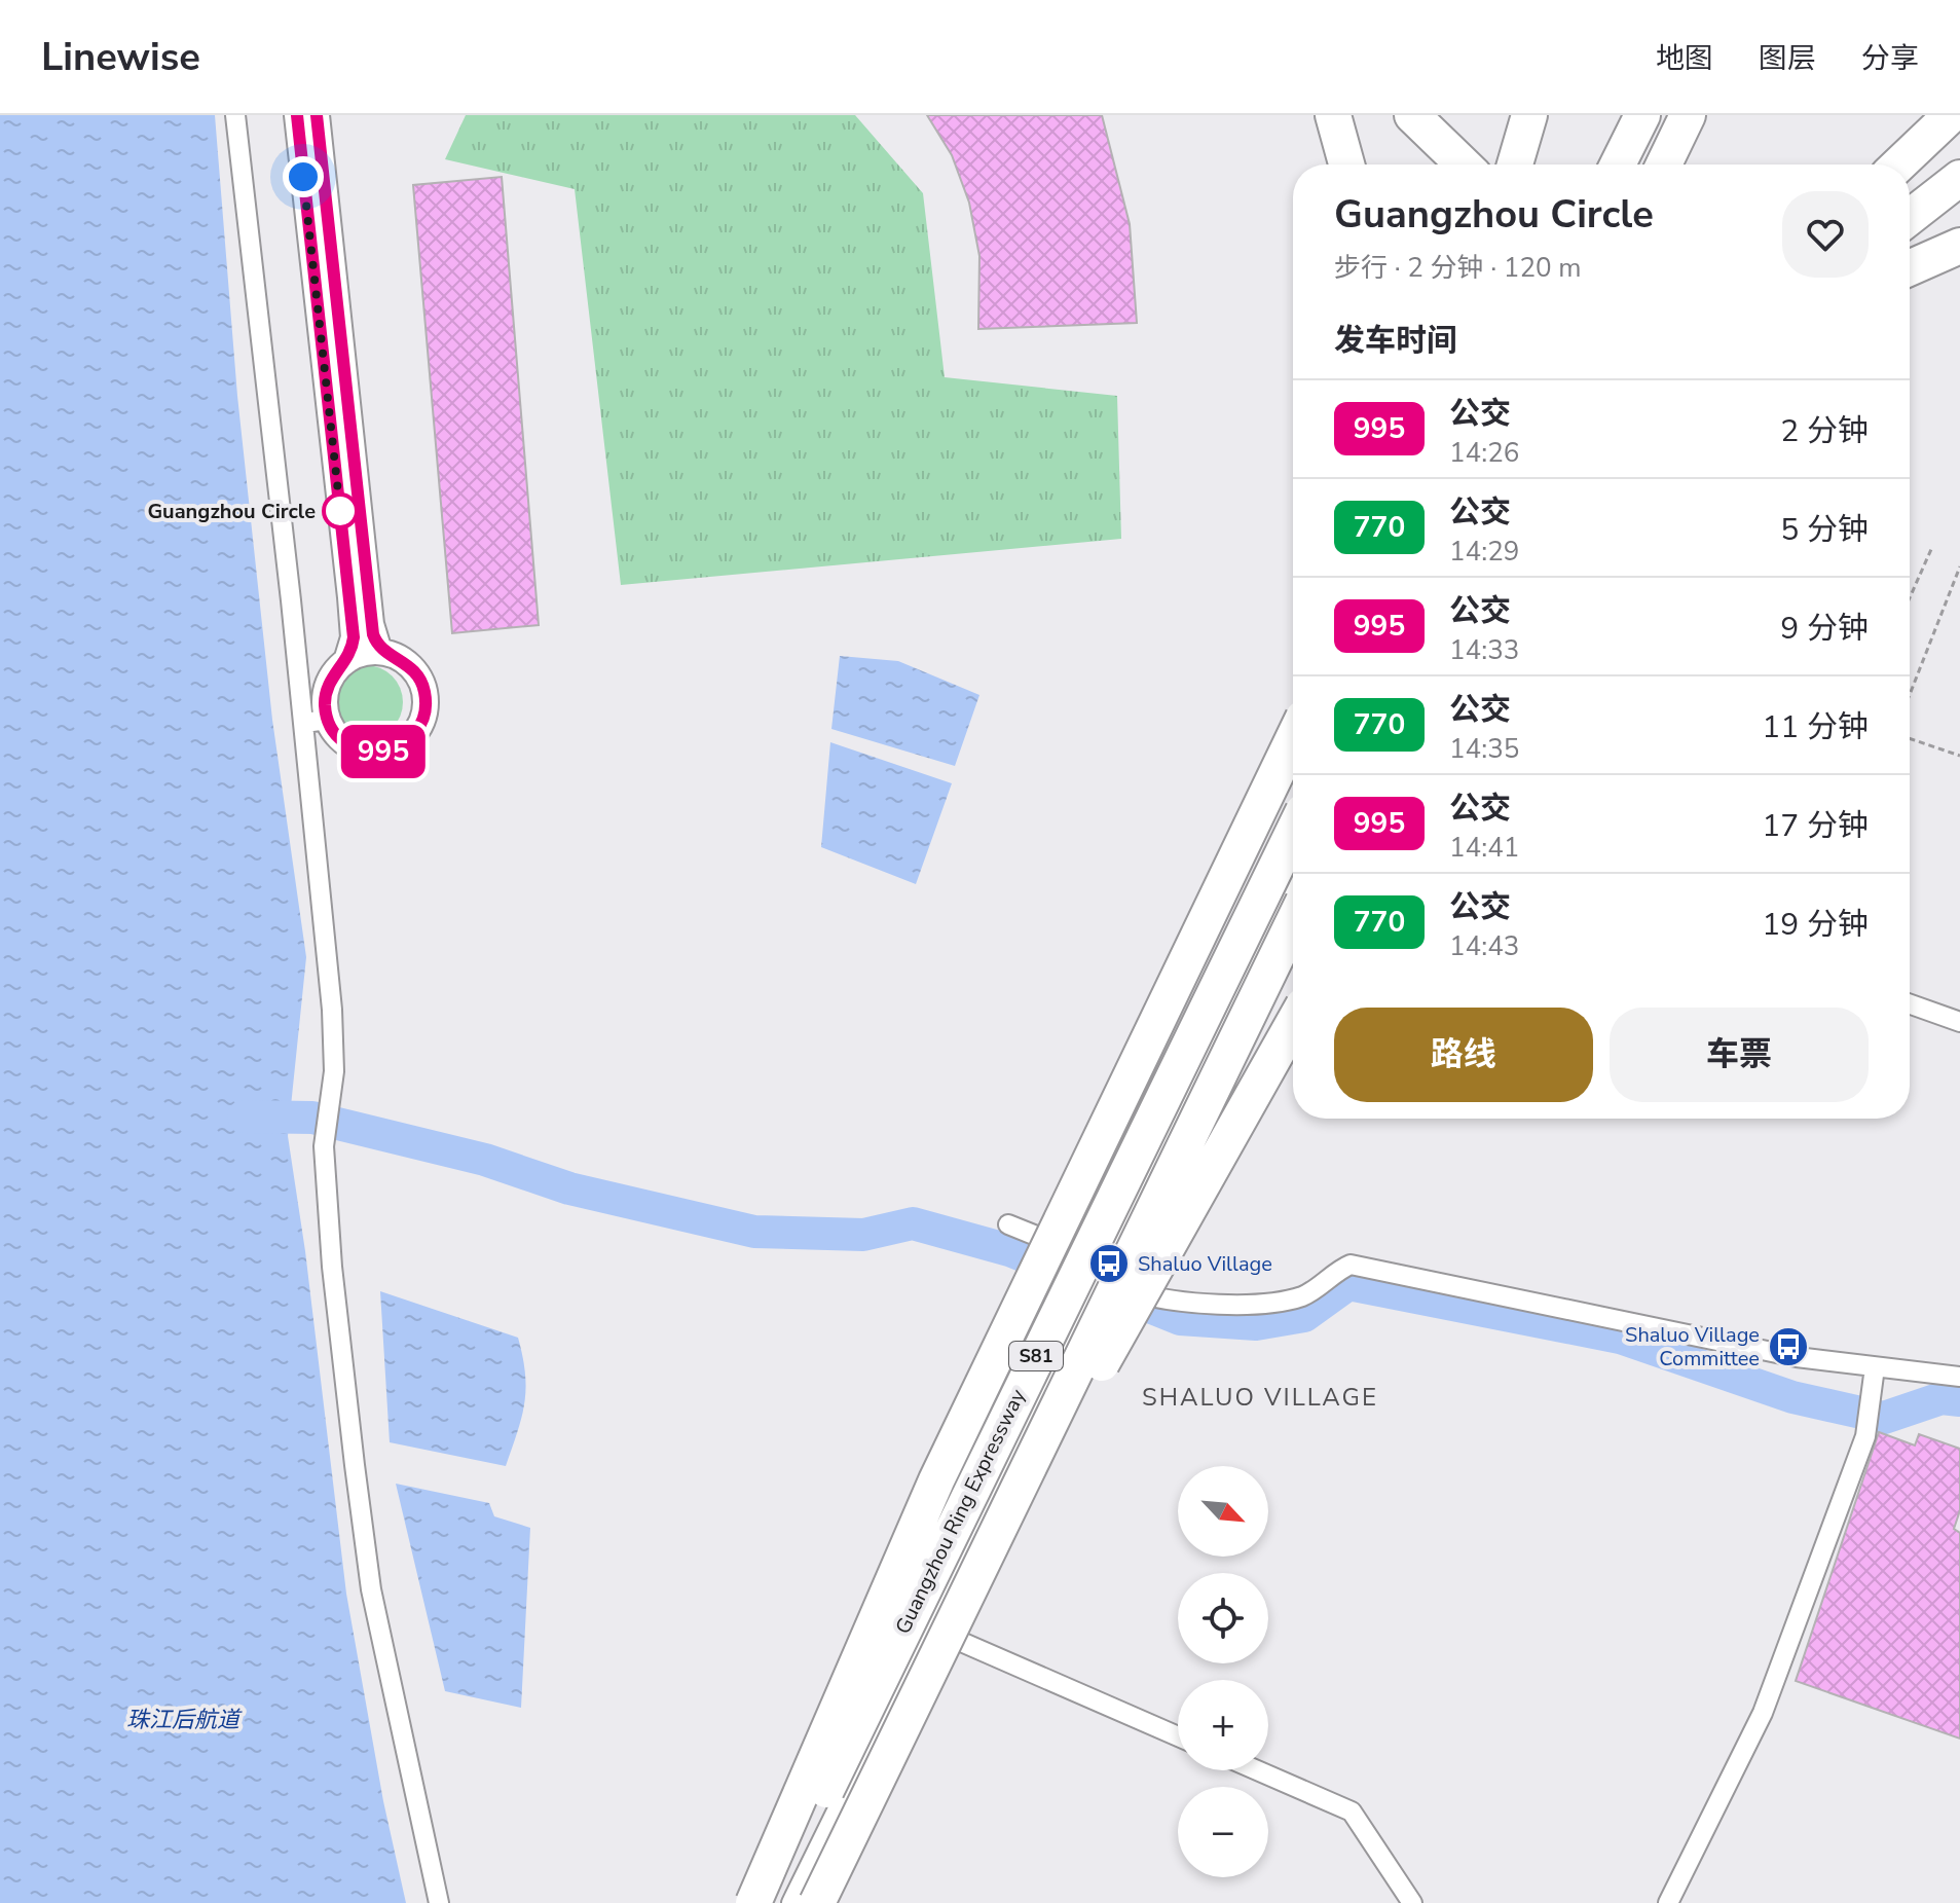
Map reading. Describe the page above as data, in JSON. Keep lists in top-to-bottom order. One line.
{"streets":{"highway":["S81","Guangzhou Ring Expressway"]},"districts":["SHALUO VILLAGE"],"water":["珠江后航道"],"places":{"other":["Guangzhou Circle"],"bus stop":["Shaluo Village","Shaluo Village Committee"]},"lines":["bus line 995"],"north":"bottom right","page":{"header":"Linewise","nav":["地图","图层","分享"],"on_map":"995","heading":[["Guangzhou Circle","步行 · 2 分钟 · 120 m"],"发车时间"],"list":[{"mark":"995","name":"公交","note":"14:26","value":"2 分钟"},{"mark":"770","name":"公交","note":"14:29","value":"5 分钟"},{"mark":"995","name":"公交","note":"14:33","value":"9 分钟"},{"mark":"770","name":"公交","note":"14:35","value":"11 分钟"},{"mark":"995","name":"公交","note":"14:41","value":"17 分钟"},{"mark":"770","name":"公交","note":"14:43","value":"19 分钟"}],"buttons":["路线","车票"],"map_buttons":["+","−"]}}
